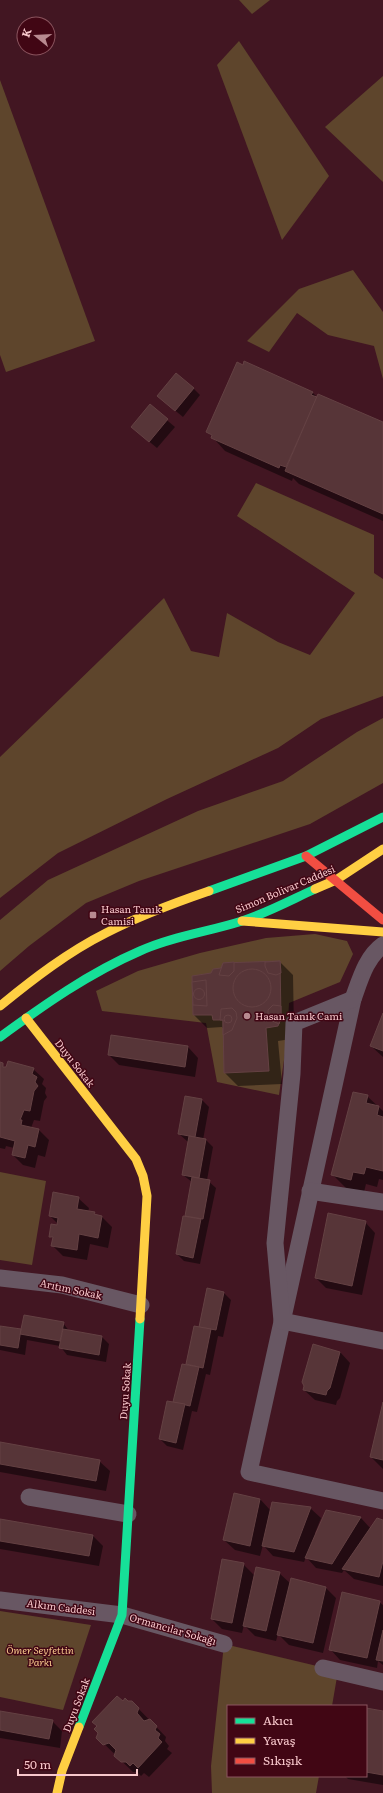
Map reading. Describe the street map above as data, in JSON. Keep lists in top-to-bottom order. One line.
{"streets":{"main road":["Simon Bolivar Caddesi","Duyu Sokak"],"street":["Arıtım Sokak","Alkım Caddesi","Ormancılar Sokağı"]},"crossings":[["Simon Bolivar Caddesi","Duyu Sokak"],["Duyu Sokak","Arıtım Sokak"],["Duyu Sokak","Alkım Caddesi"],["Duyu Sokak","Ormancılar Sokağı"],["Alkım Caddesi","Ormancılar Sokağı"]],"parks":["Ömer Seyfettin Parkı"],"places":{"transit":["Hasan Tanık Camisi"],"other":["Hasan Tanık Cami"]},"legend":["Akıcı","Yavaş","Sıkışık"],"scale_bar":"50 m","north":"left"}
